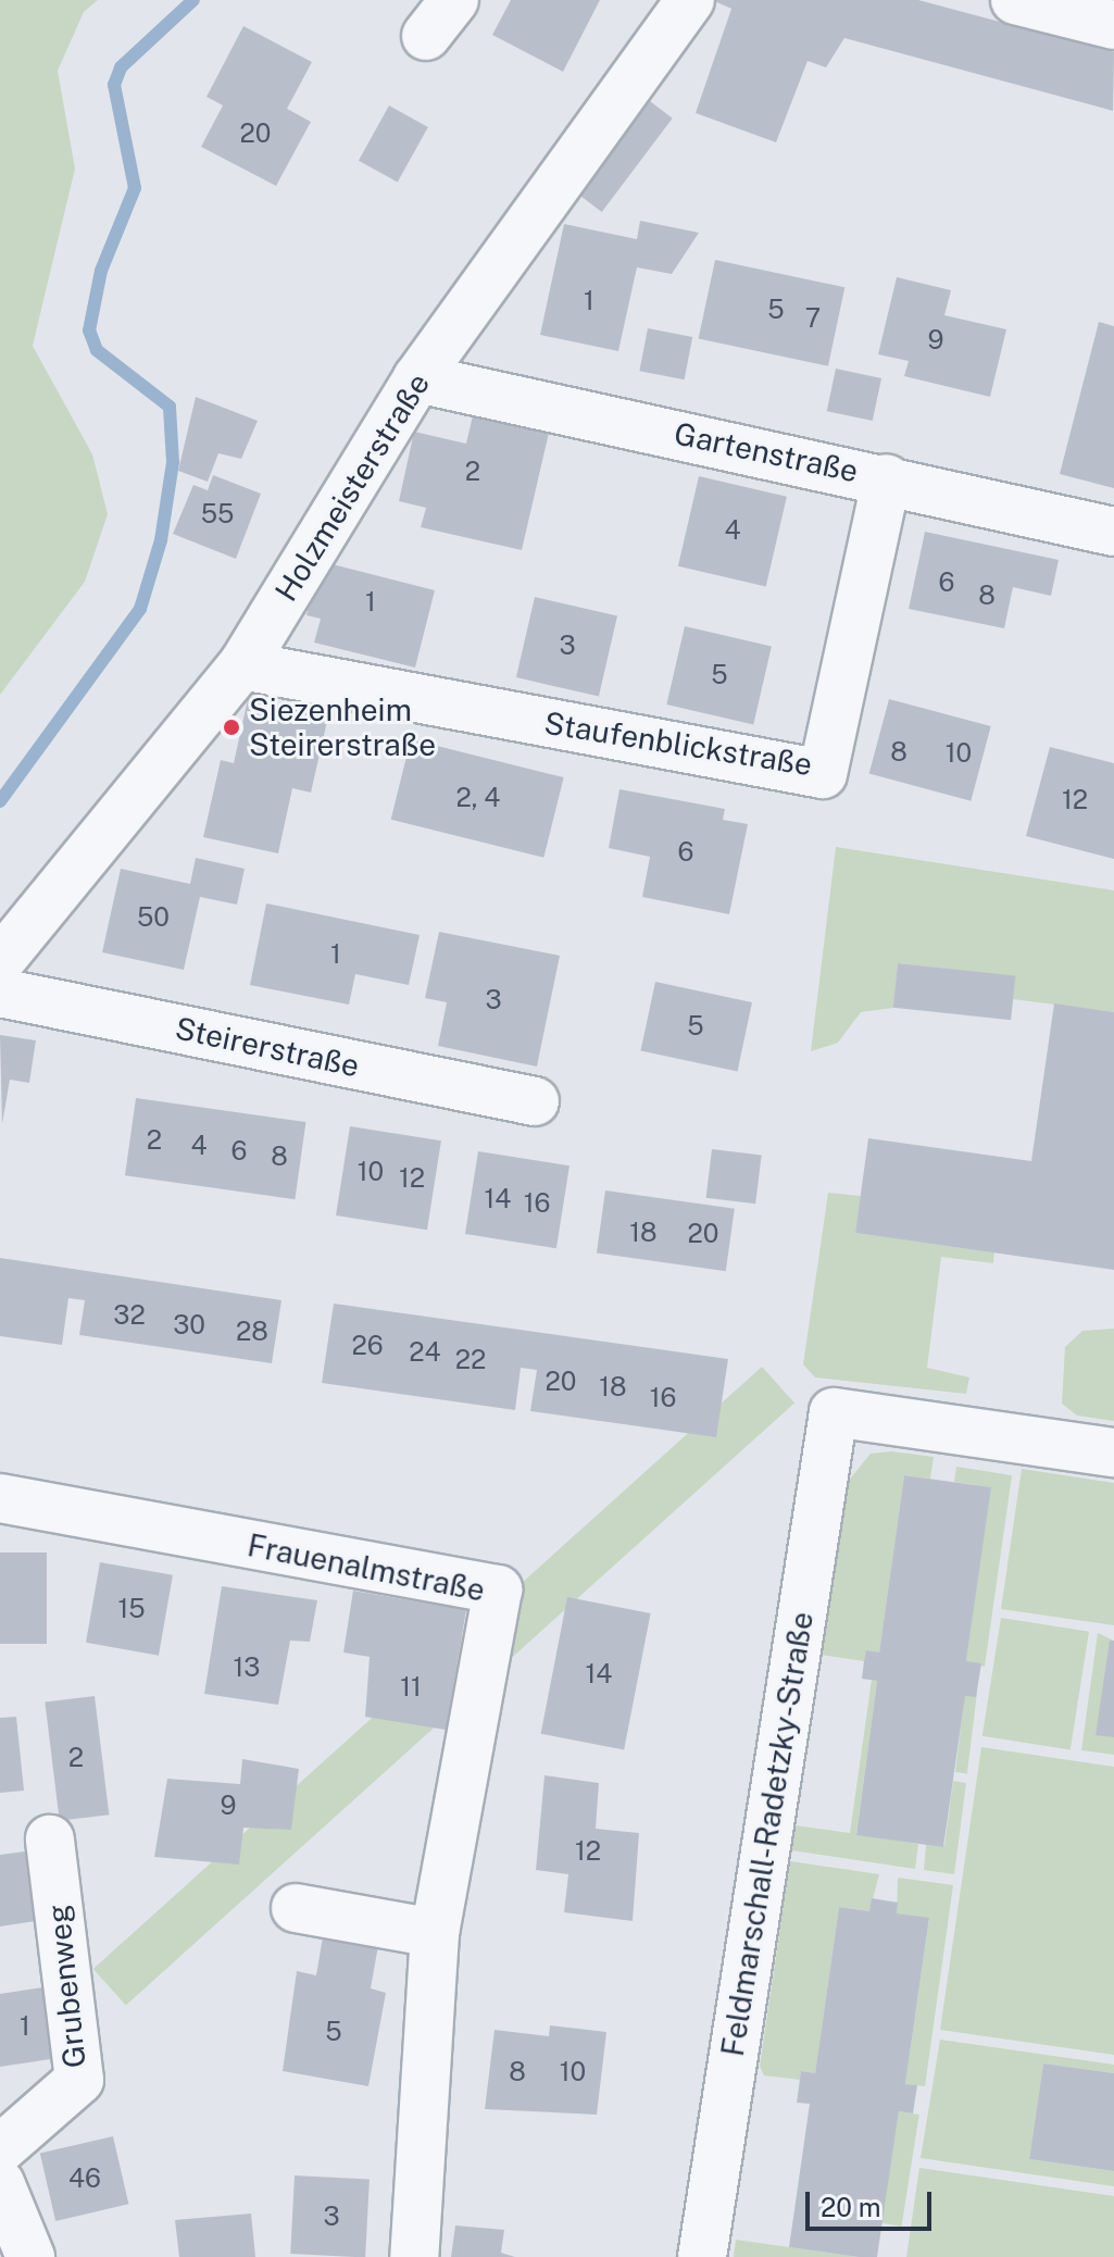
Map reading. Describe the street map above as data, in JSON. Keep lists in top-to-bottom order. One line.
{"streets":{"street":["Gartenstraße","Holzmeisterstraße","Staufenblickstraße","Steirerstraße","Frauenalmstraße","Feldmarschall-Radetzky-Straße","Grubenweg"]},"crossings":[["Gartenstraße","Holzmeisterstraße"],["Gartenstraße","Staufenblickstraße"],["Holzmeisterstraße","Staufenblickstraße"]],"places":["Siezenheim Steirerstraße"],"house_numbers":["20","1","5","7","9","2","55","4","6","8","1","3","5","8","10","2, 4","12","6","50","1","3","5","2","4","6","8","10","12","14","16","18","20","32","30","28","26","24","22","20","18","16","15","13","14","11","2","9","12","1","5","8","10","46","3"],"scale_bar":"20 m"}
